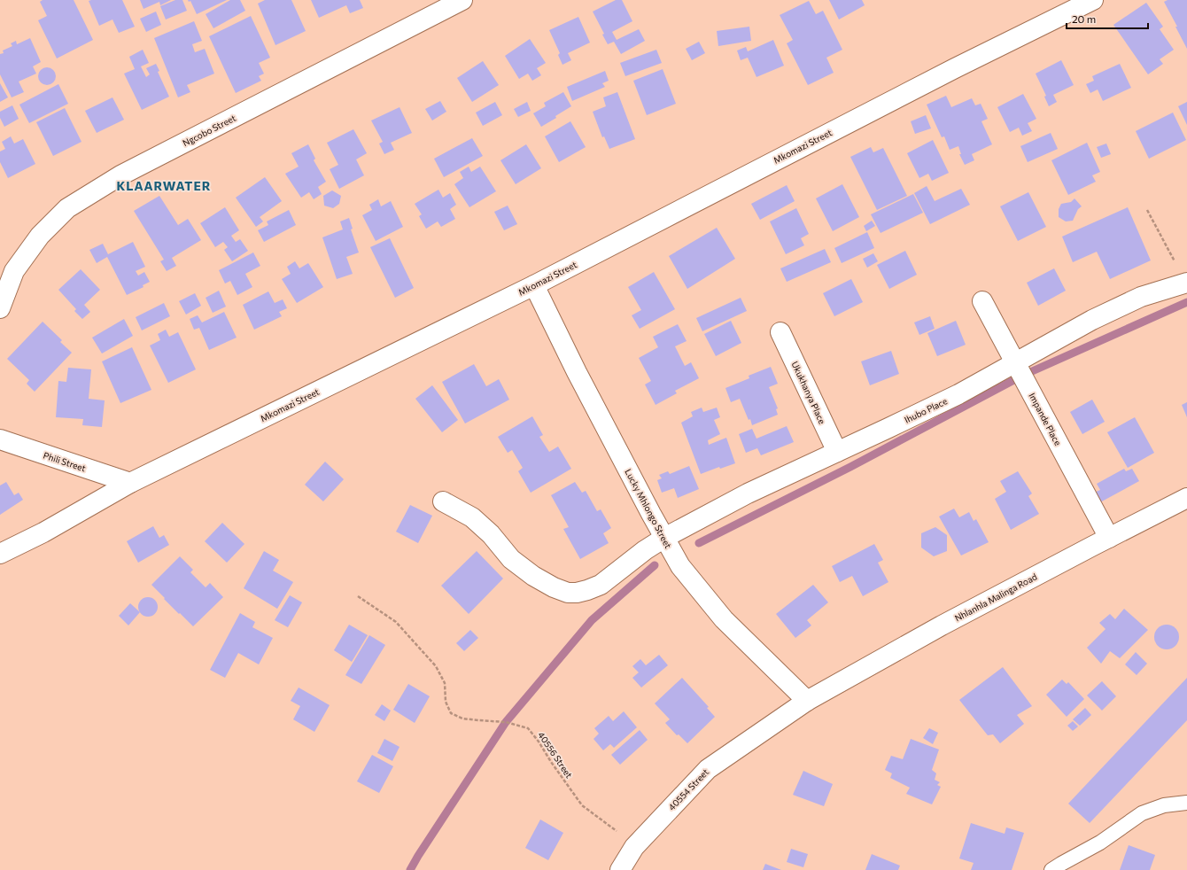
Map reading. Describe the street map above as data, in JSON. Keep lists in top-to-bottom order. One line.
{"streets":{"street":["Ngcobo Street","Mkomazi Street","Ukukhanya Place","Ihubo Place","Impande Place","Phili Street","Lucky Mhlongo Street","Nhlanhla Malinga Road","40554 Street"],"path":["40556 Street"]},"crossings":[["Mkomazi Street","Phili Street"],["Mkomazi Street","Lucky Mhlongo Street"],["Ukukhanya Place","Ihubo Place"],["Ihubo Place","Impande Place"],["Ihubo Place","Lucky Mhlongo Street"],["Impande Place","Nhlanhla Malinga Road"],["Lucky Mhlongo Street","Nhlanhla Malinga Road"],["Lucky Mhlongo Street","40554 Street"],["Nhlanhla Malinga Road","40554 Street"],["40556 Street","40554 Street"]],"districts":["KLAARWATER"],"scale_bar":"20 m"}
